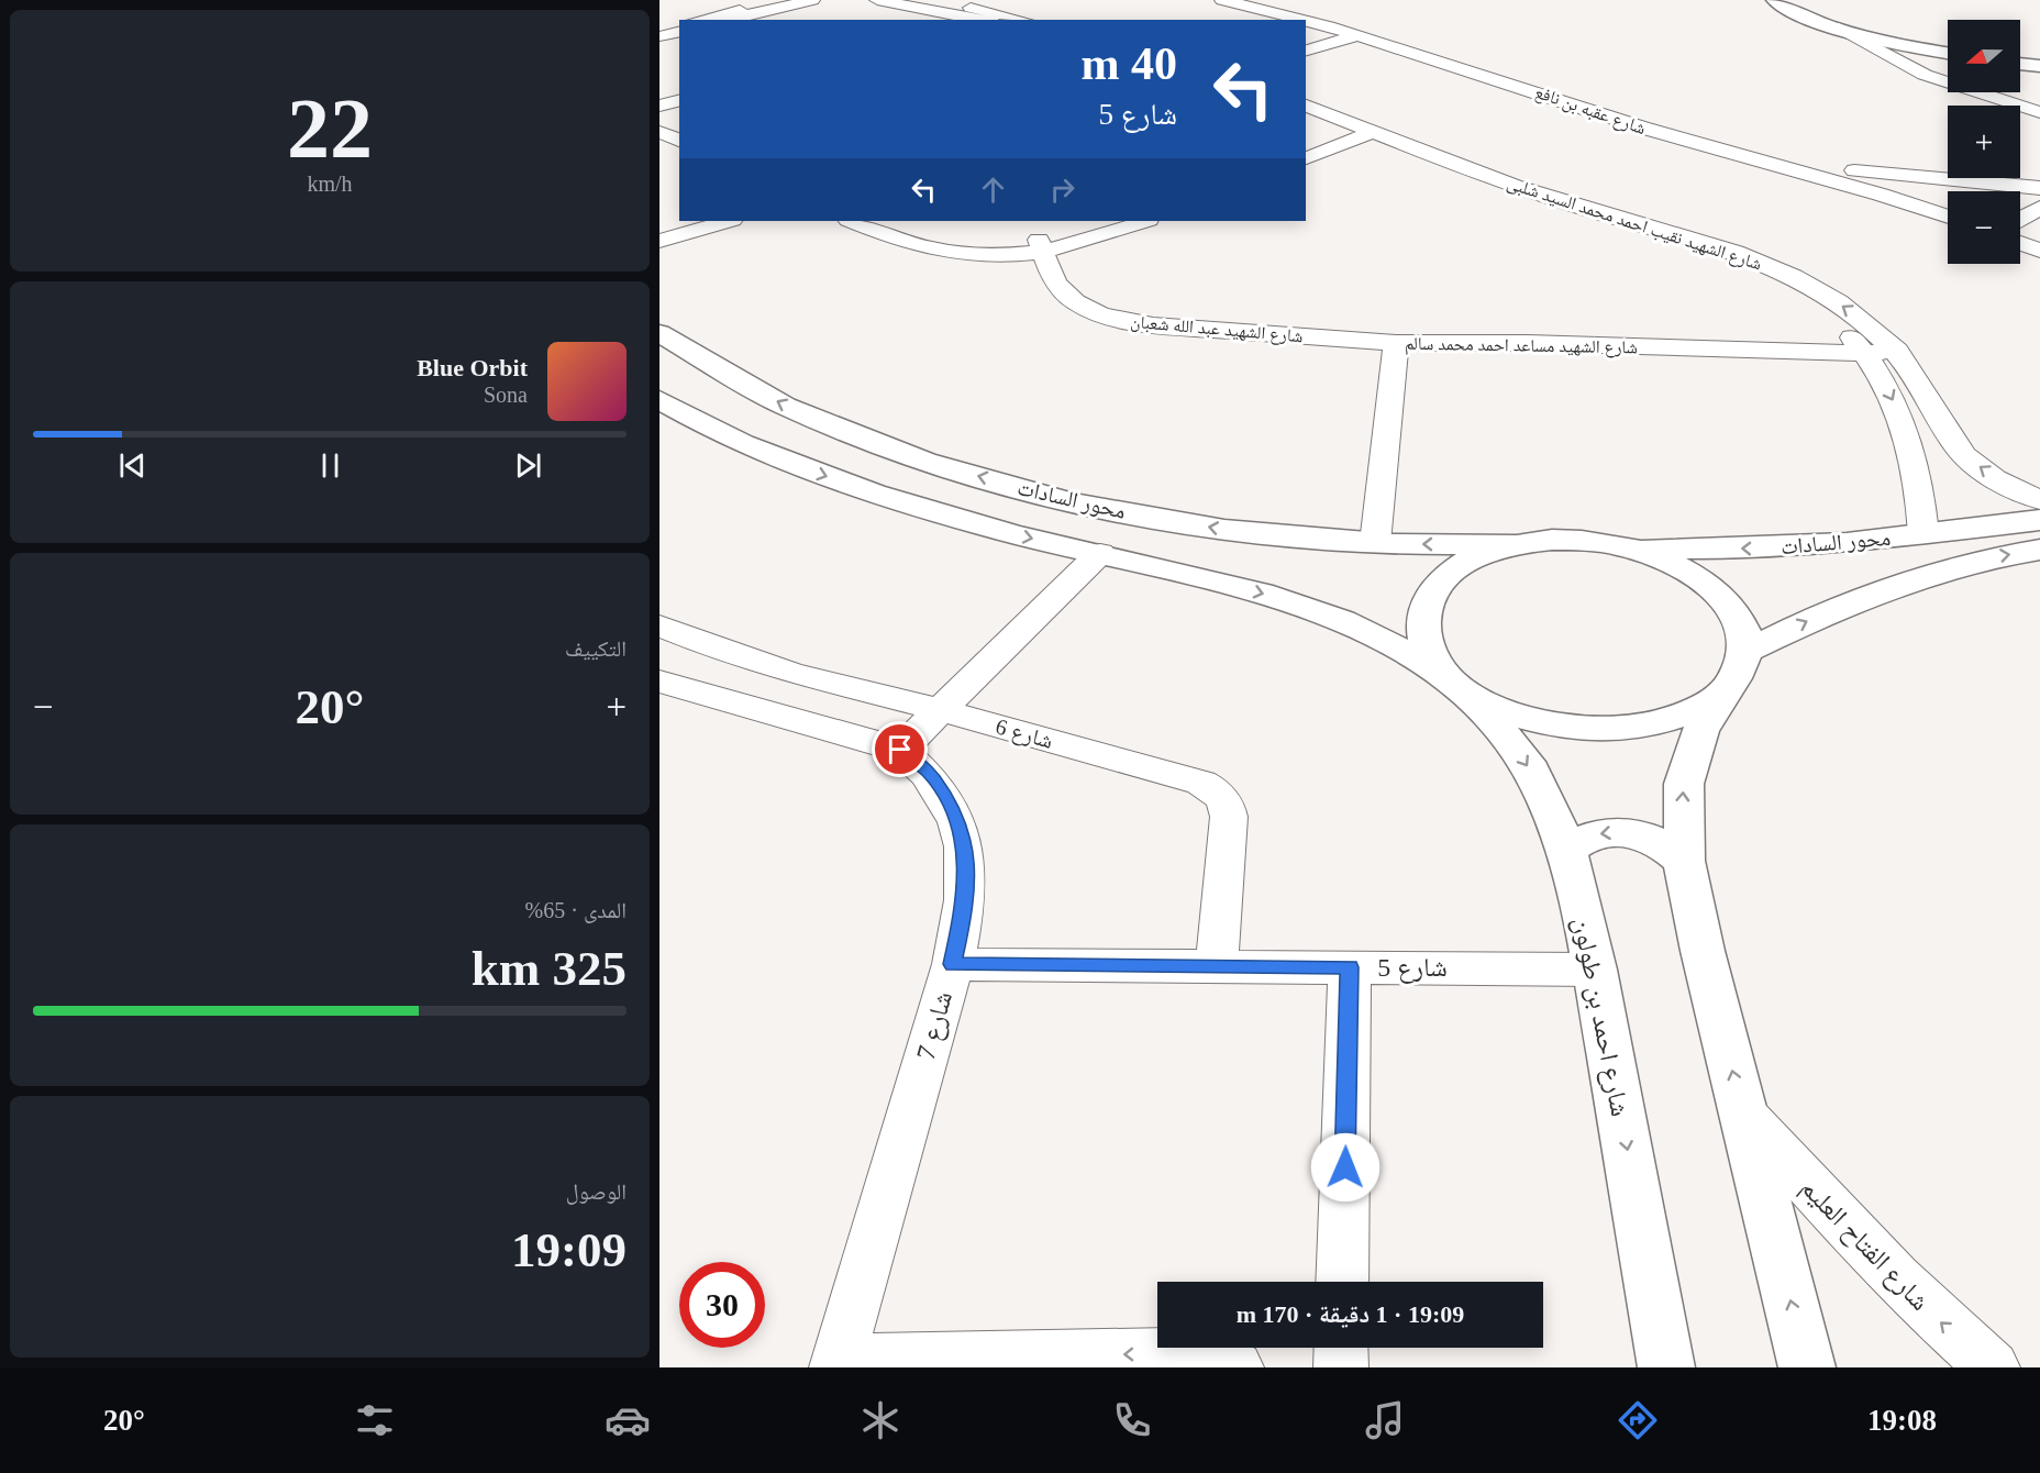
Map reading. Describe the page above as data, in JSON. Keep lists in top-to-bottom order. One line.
{"streets":{"street":["شارع عقبه بن نافع","شارع الشهيد نقيب احمد محمد السيد شلبى","شارع الشهيد عبد الله شعبان","شارع الشهيد مساعد احمد محمد سالم","محور السادات","شارع 6","شارع 5","شارع احمد بن طولون","شارع 7","شارع الفتاح العليم"]},"crossings":[["شارع الشهيد نقيب احمد محمد السيد شلبى","شارع الشهيد مساعد احمد محمد سالم"],["شارع الشهيد نقيب احمد محمد السيد شلبى","محور السادات"],["شارع الشهيد عبد الله شعبان","شارع الشهيد مساعد احمد محمد سالم"],["شارع 6","شارع 5"],["شارع 5","شارع احمد بن طولون"],["شارع 5","شارع 7"]],"one_way":["شارع الفتاح العليم"],"north":"left","page":{"tile":[["22","km/h"],"التكييف",["المدى · 65%","325 km"],["الوصول","19:09"]],"map_buttons":["+","−"],"turn":["40 m","شارع 5"],"song":["Blue Orbit","Sona"],"heat":["−","20°","+"],"limit":"30","trip":"19:09 · 1 دقيقة · 170 m","tabs":["19:08","20°"]}}
